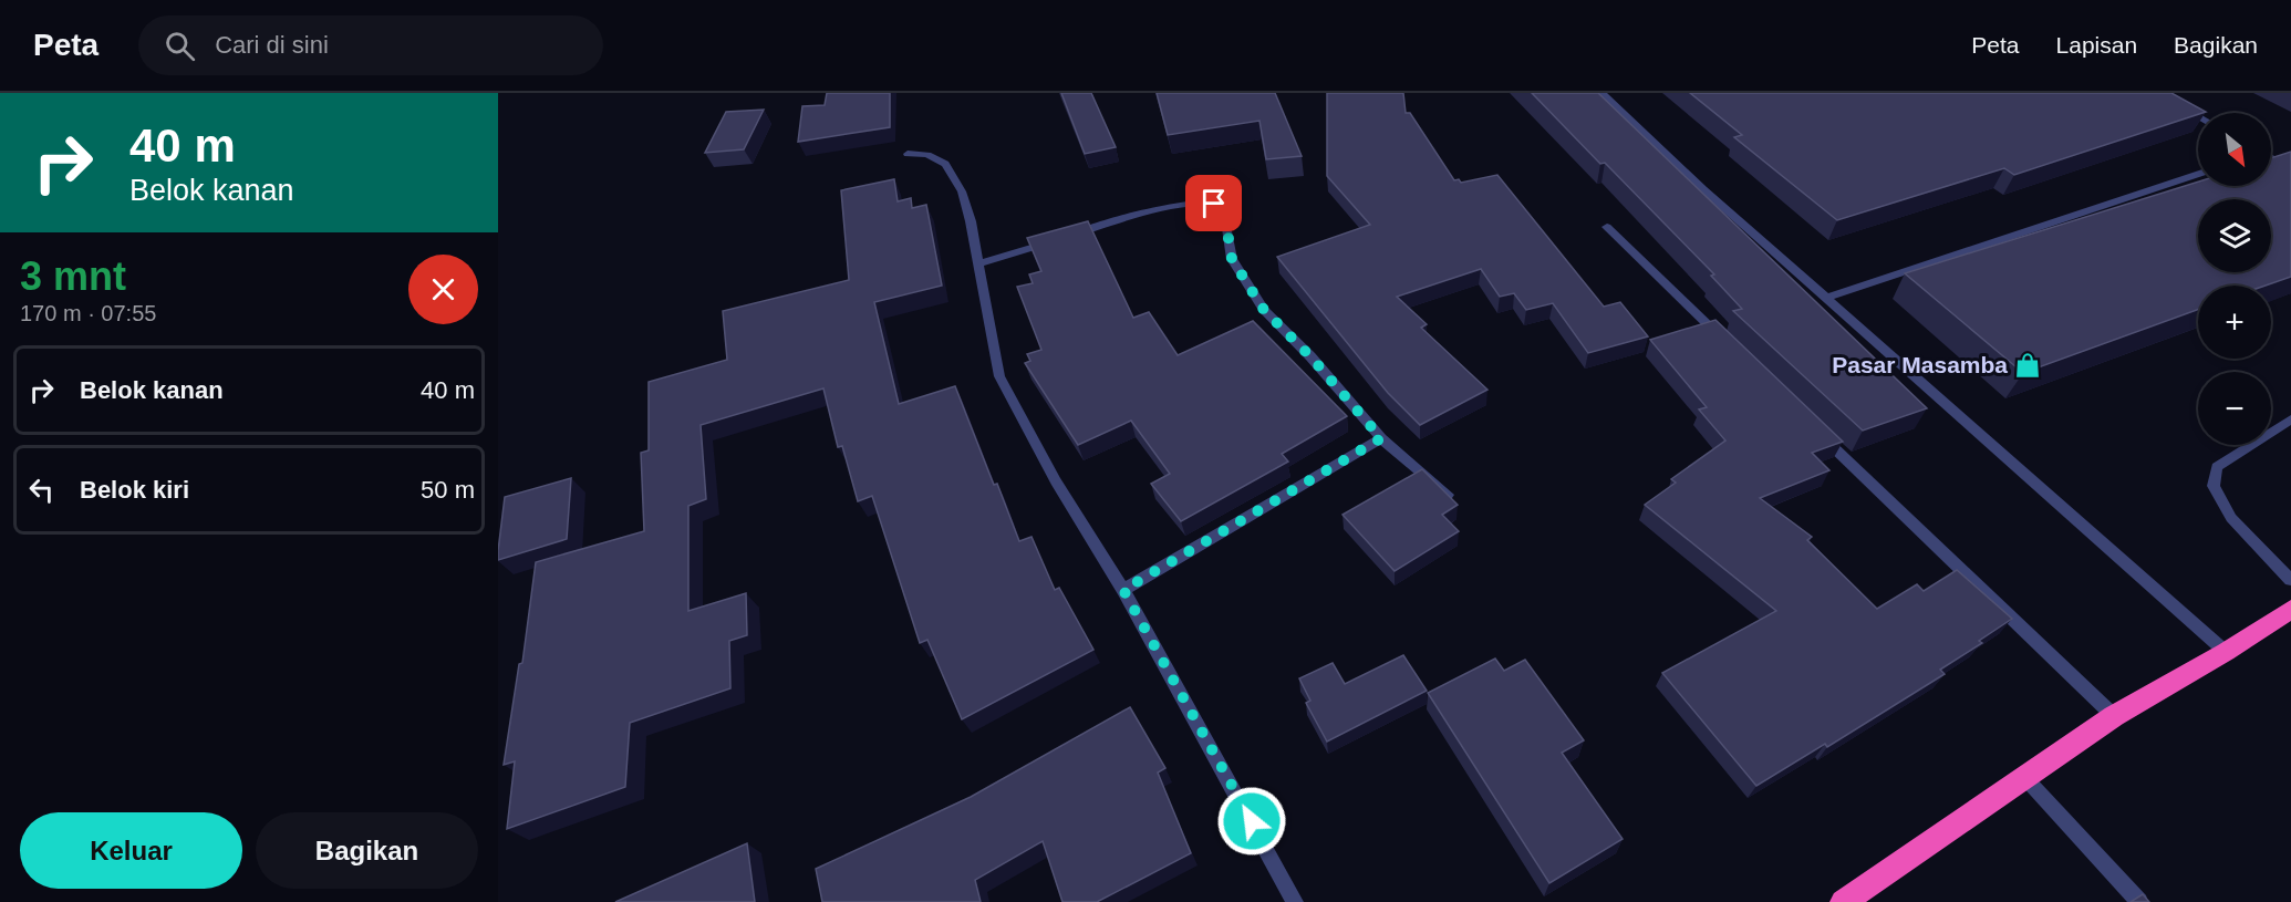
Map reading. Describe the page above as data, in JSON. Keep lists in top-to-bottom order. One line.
{"places":{"shop":["Pasar Masamba"]},"north":"bottom right","page":{"header":"Peta","search":"Cari di sini","nav":["Peta","Lapisan","Bagikan"],"turn":["40 m","Belok kanan"],"map_buttons":["+","−"],"heading":["3 mnt","170 m · 07:55"],"list":[{"name":"Belok kanan","value":"40 m"},{"name":"Belok kiri","value":"50 m"}],"buttons":["Keluar","Bagikan"]}}
